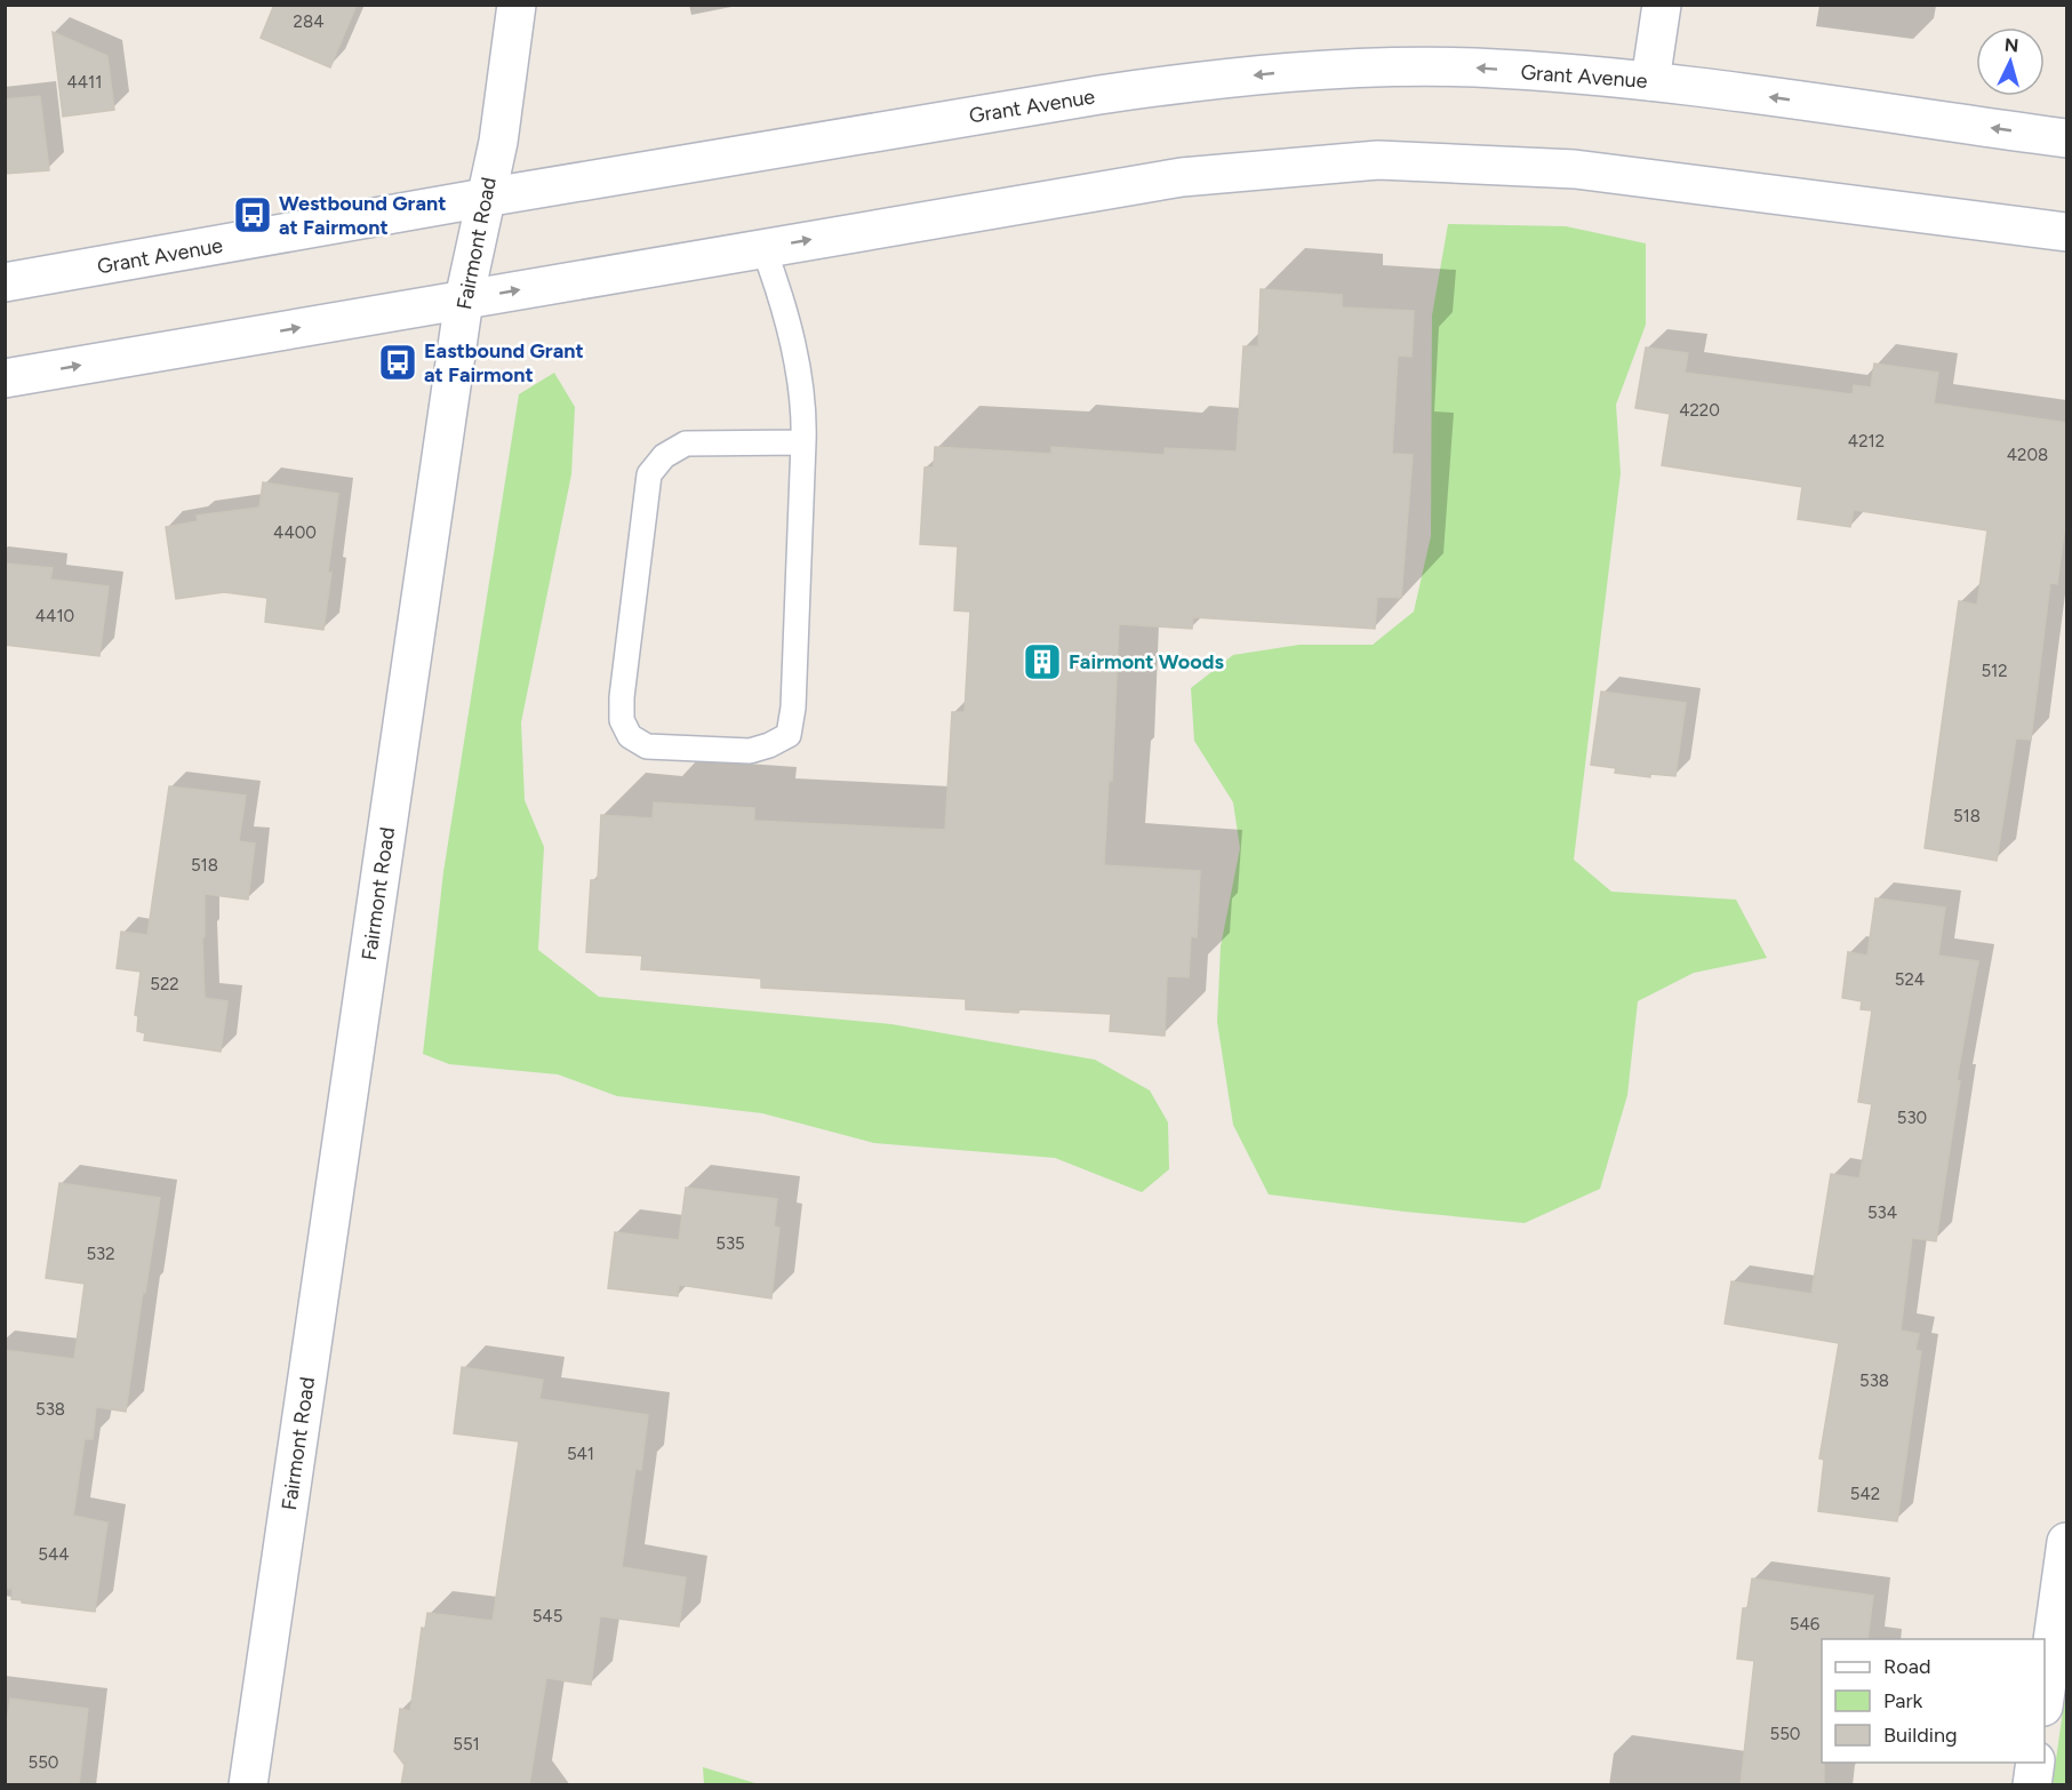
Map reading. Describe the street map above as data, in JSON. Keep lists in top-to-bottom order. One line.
{"streets":{"main road":["Grant Avenue","Fairmont Road"]},"crossings":[["Grant Avenue","Fairmont Road"]],"places":{"bus stop":["Westbound Grant at Fairmont","Eastbound Grant at Fairmont"],"building":["Fairmont Woods"]},"house_numbers":["284","4411","4220","4212","4208","4400","4410","512","518","518","524","522","530","534","535","532","538","538","541","542","544","545","546","550","551","550"],"legend":["Road","Park","Building"],"north":"top"}
